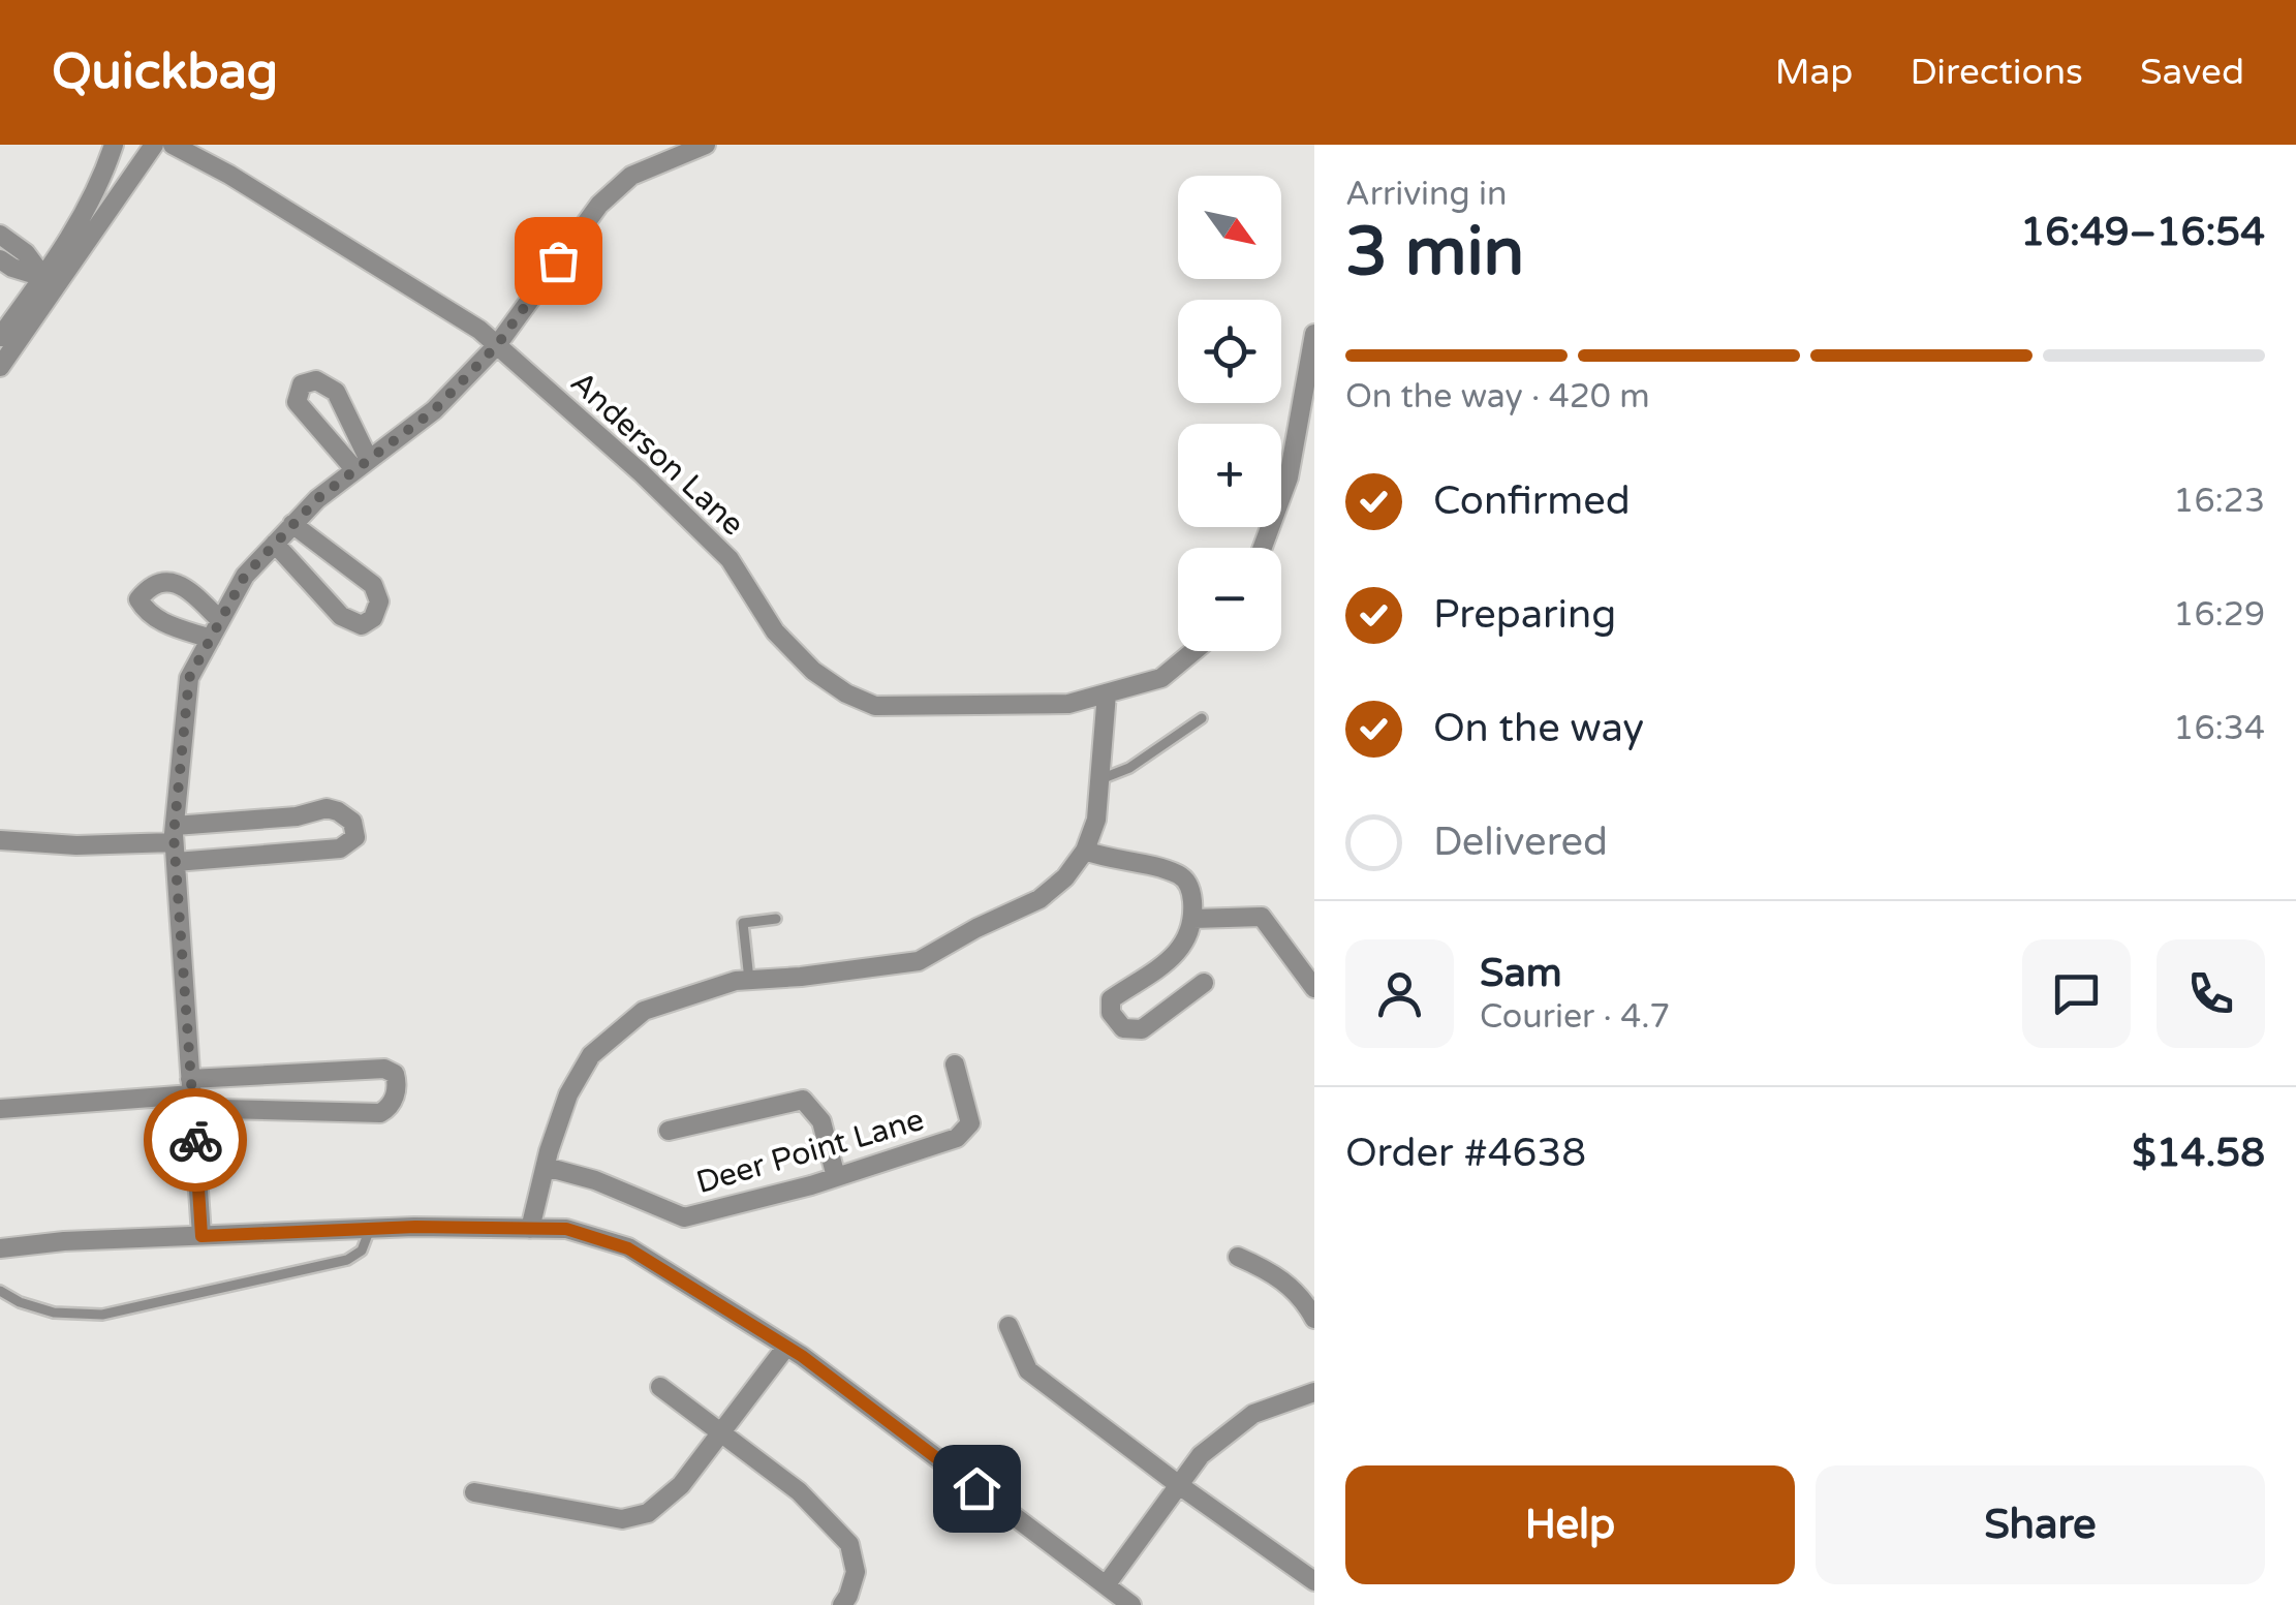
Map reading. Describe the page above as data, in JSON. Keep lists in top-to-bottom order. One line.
{"streets":{"street":["Anderson Lane","Deer Point Lane"]},"north":"bottom right","page":{"header":"Quickbag","nav":["Map","Directions","Saved"],"heading":["3 min","Arriving in","16:49–16:54"],"panel":["Sam","Courier · 4.7","Order #4638","$14.58"],"map_buttons":["+","−"],"bar":"On the way · 420 m","list":[["Confirmed","16:23"],["Preparing","16:29"],["On the way","16:34"],"Delivered"],"buttons":["Help","Share"]}}
